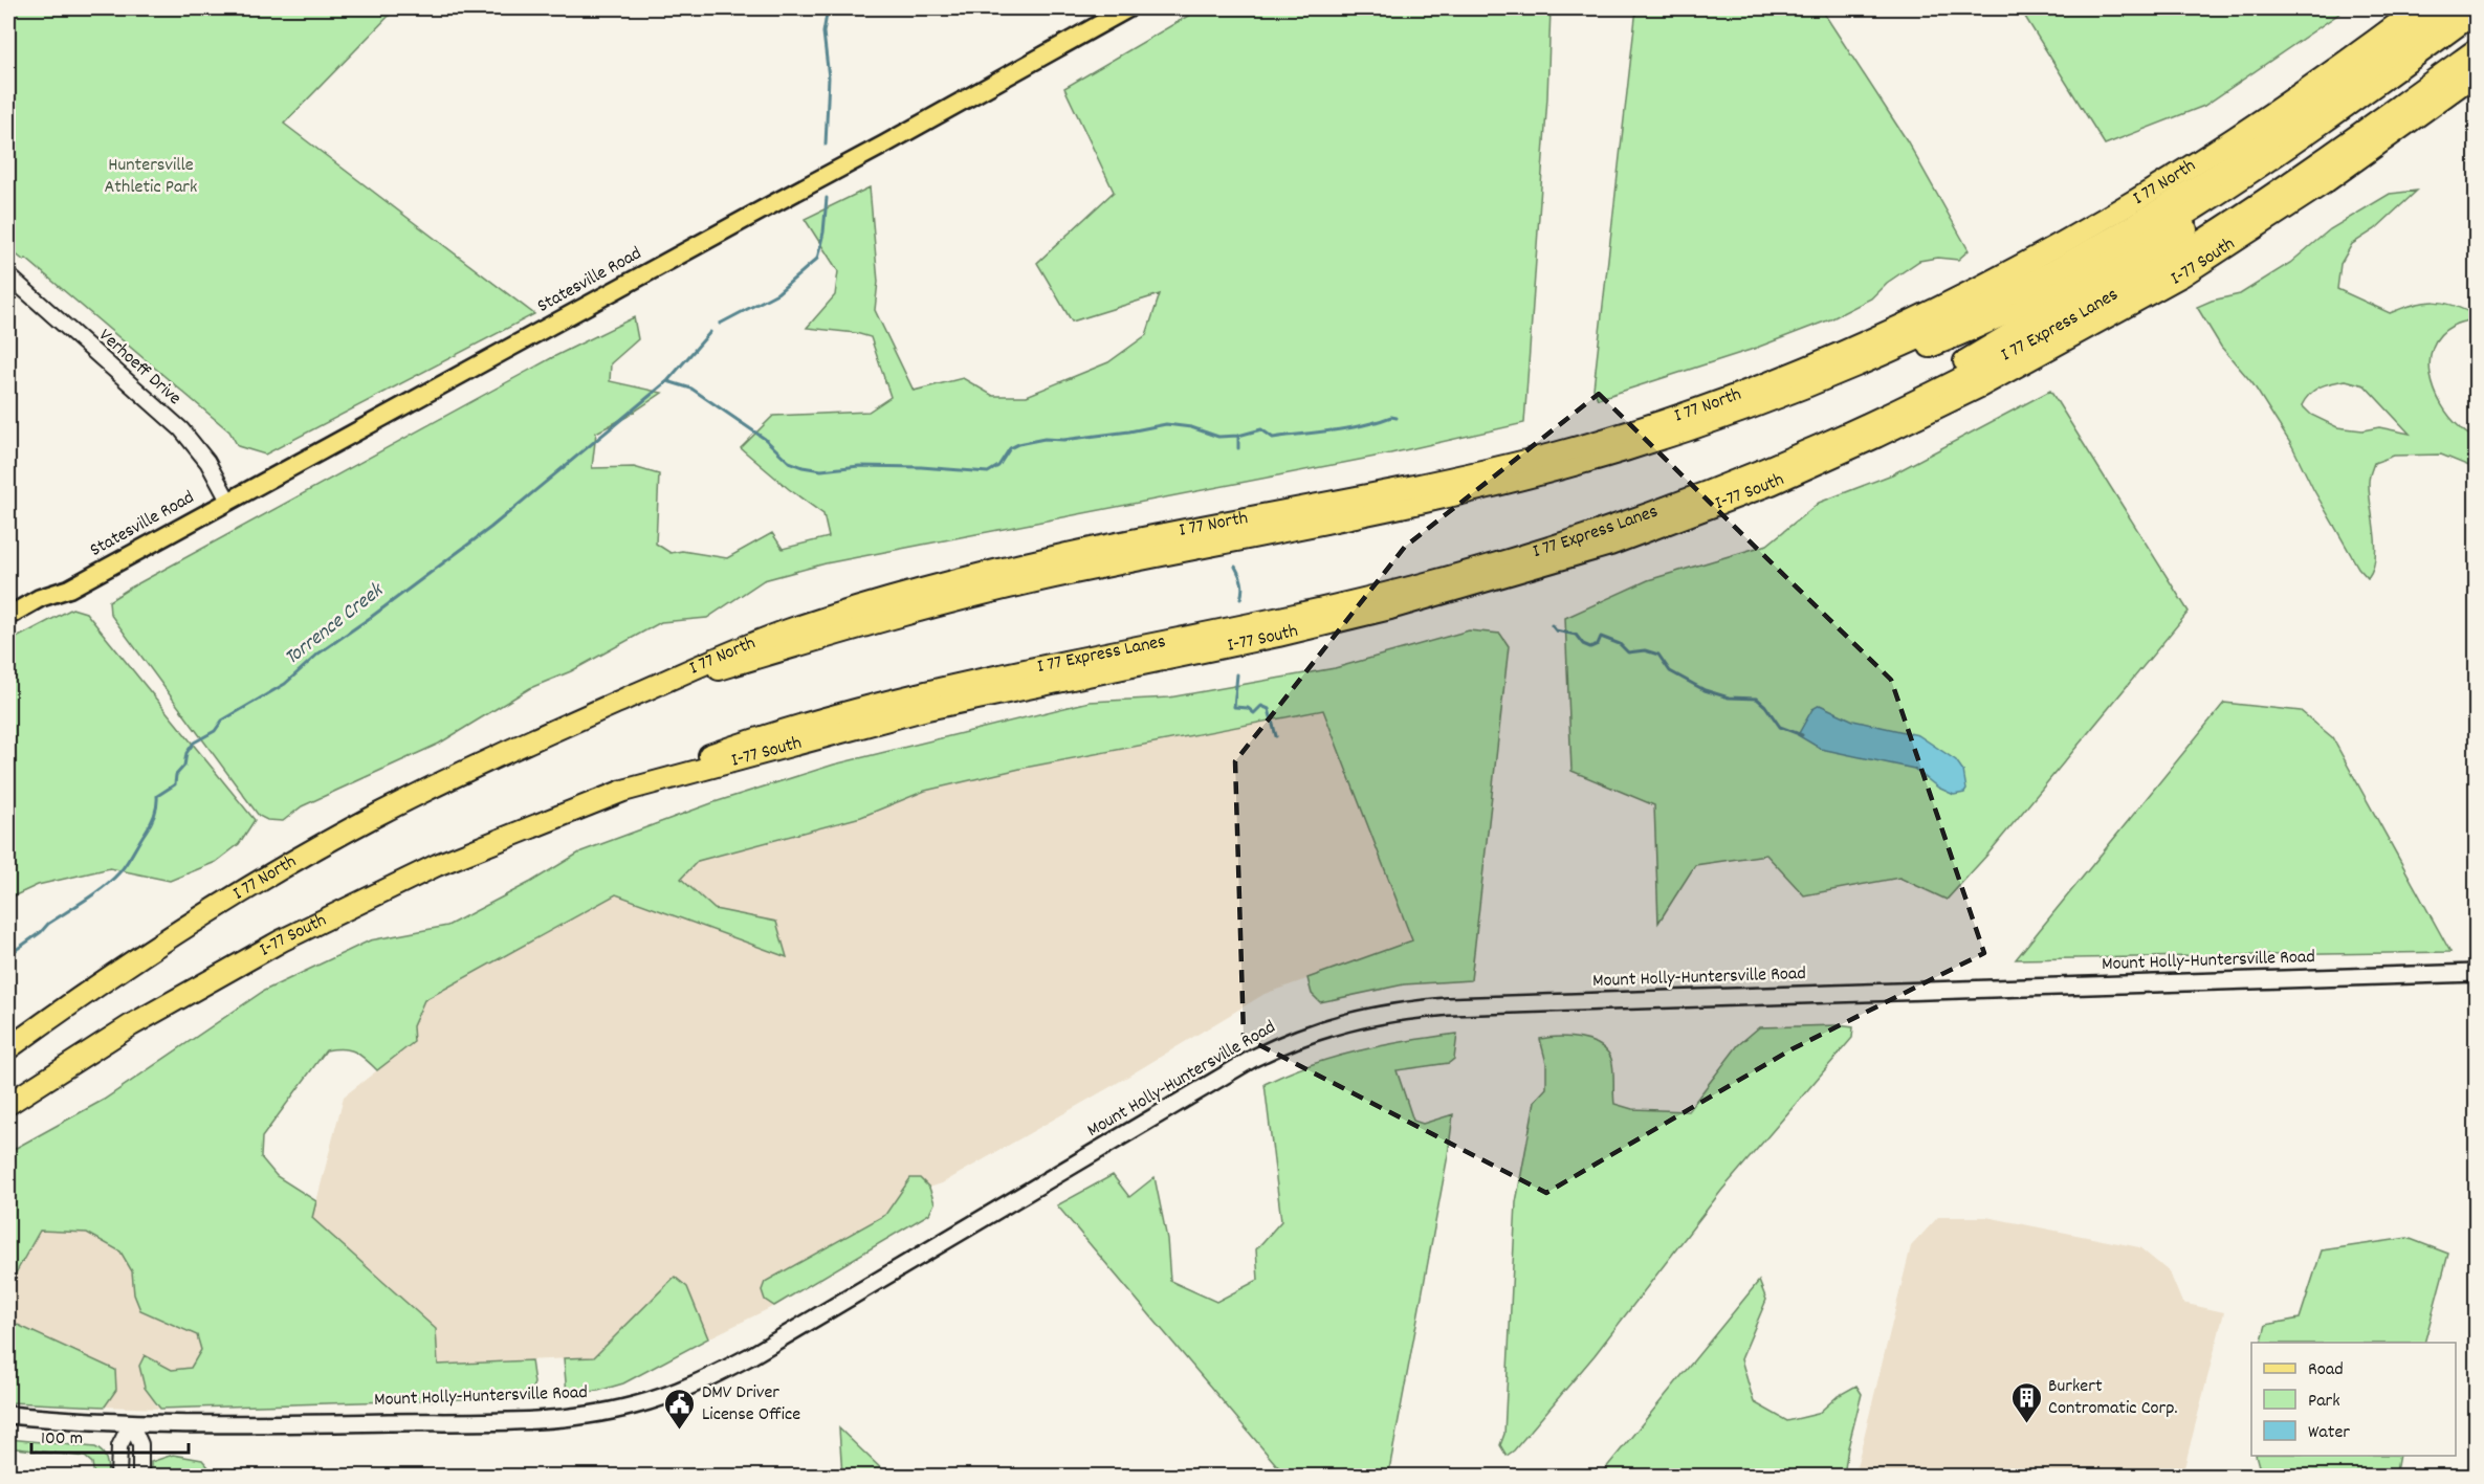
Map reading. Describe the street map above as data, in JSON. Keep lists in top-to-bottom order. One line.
{"streets":{"highway":["I 77 North","I-77 South","I 77 Express Lanes"],"main road":["Statesville Road","Mount Holly-Huntersville Road"],"street":["Verhoeff Drive"]},"crossings":[["I 77 North","I 77 Express Lanes"],["I-77 South","I 77 Express Lanes"],["Statesville Road","Verhoeff Drive"]],"water":["Torrence Creek"],"parks":["Huntersville Athletic Park"],"places":{"building":["Burkert Contromatic Corp."],"public building":["DMV Driver License Office"]},"legend":["Road","Park","Water"],"scale_bar":"100 m"}
